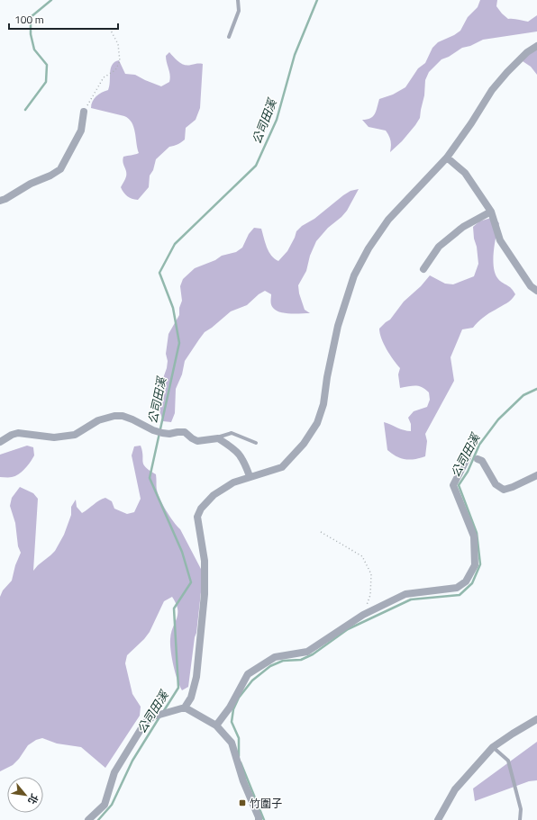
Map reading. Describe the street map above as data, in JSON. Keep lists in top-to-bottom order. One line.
{"water":["公司田溪"],"places":{"transit":["竹圍子"]},"scale_bar":"100 m","north":"bottom right"}
